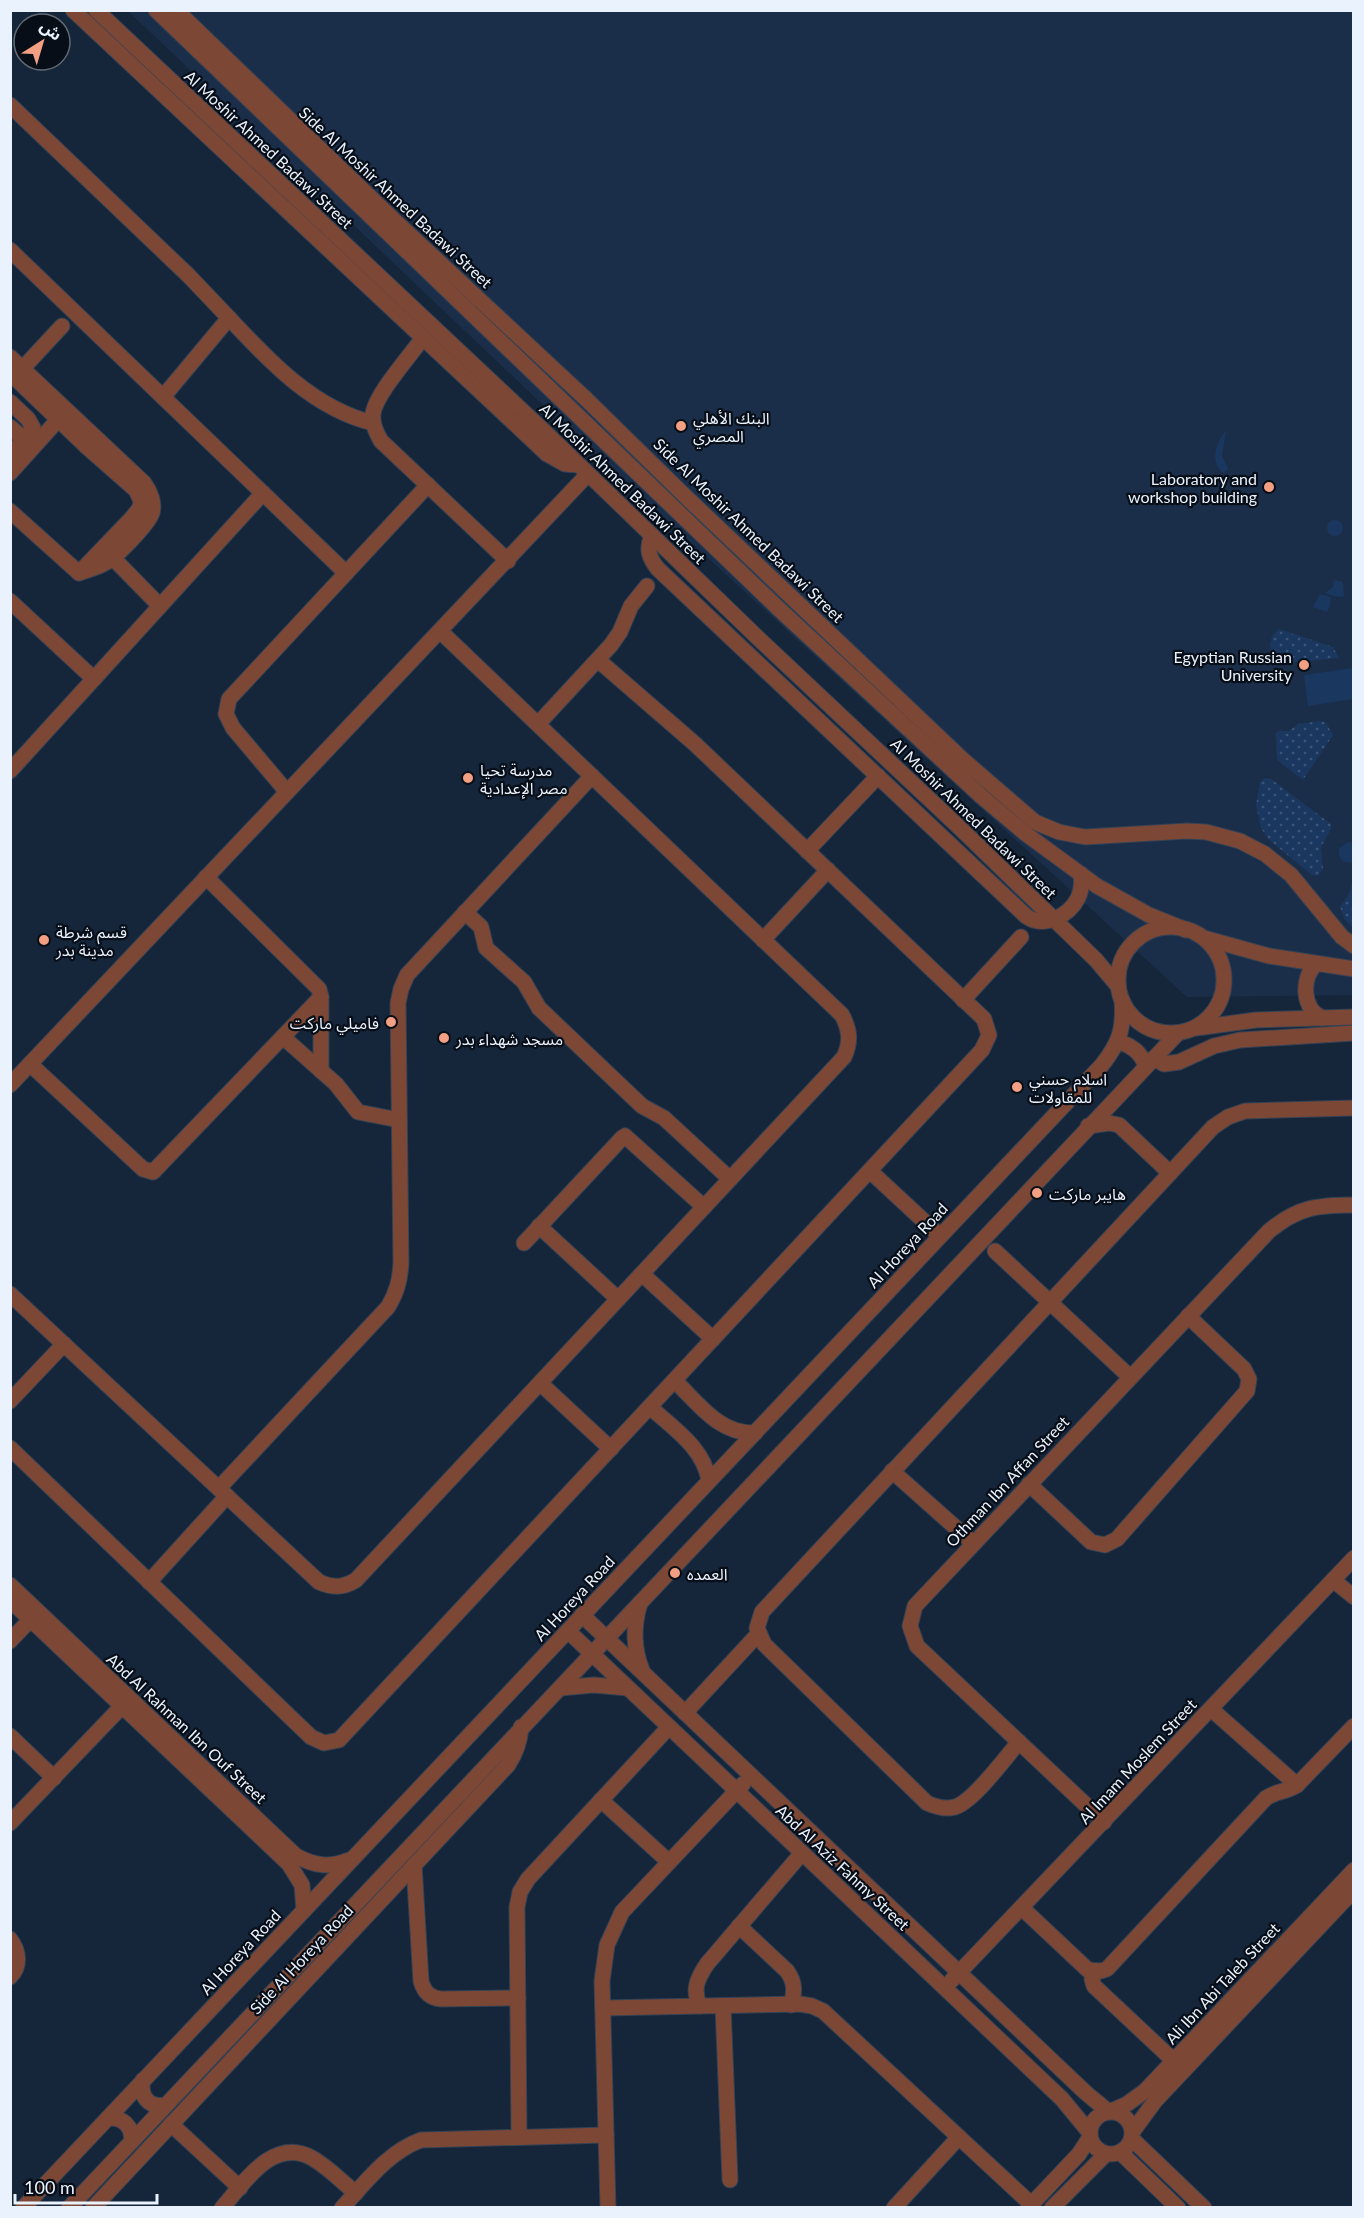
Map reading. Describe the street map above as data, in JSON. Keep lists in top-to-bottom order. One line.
{"streets":{"street":["Al Moshir Ahmed Badawi Street","Side Al Moshir Ahmed Badawi Street","Al Horeya Road","Othman Ibn Affan Street","Abd Al Rahman Ibn Ouf Street","Al Imam Moslem Street","Abd Al Aziz Fahmy Street","Side Al Horeya Road","Ali Ibn Abi Taleb Street"]},"crossings":[["Al Moshir Ahmed Badawi Street","Side Al Moshir Ahmed Badawi Street"],["Al Moshir Ahmed Badawi Street","Al Horeya Road"],["Al Horeya Road","Abd Al Rahman Ibn Ouf Street"],["Al Horeya Road","Abd Al Aziz Fahmy Street"],["Othman Ibn Affan Street","Al Imam Moslem Street"],["Al Imam Moslem Street","Abd Al Aziz Fahmy Street"],["Abd Al Aziz Fahmy Street","Ali Ibn Abi Taleb Street"]],"places":["البنك الأهلي المصري","Laboratory and workshop building","Egyptian Russian University","مدرسة تحيا مصر الإعدادية","قسم شرطة مدينة بدر","فاميلي ماركت","مسجد شهداء بدر","اسلام حسني للمقاولات","هايبر ماركت","العمده"],"scale_bar":"100 m","north":"top right"}
